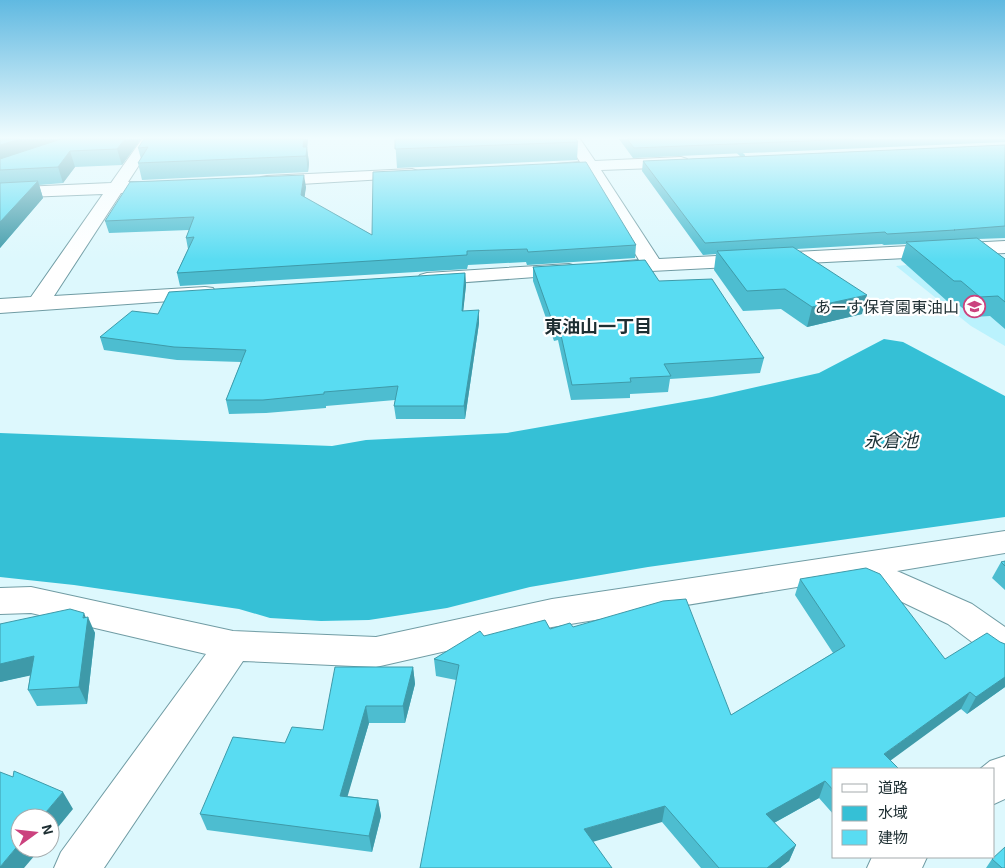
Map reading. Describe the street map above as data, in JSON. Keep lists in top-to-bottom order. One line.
{"districts":["東油山一丁目"],"water":["永倉池"],"places":{"school or university":["あーす保育園東油山"]},"legend":["道路","水域","建物"],"north":"right"}
